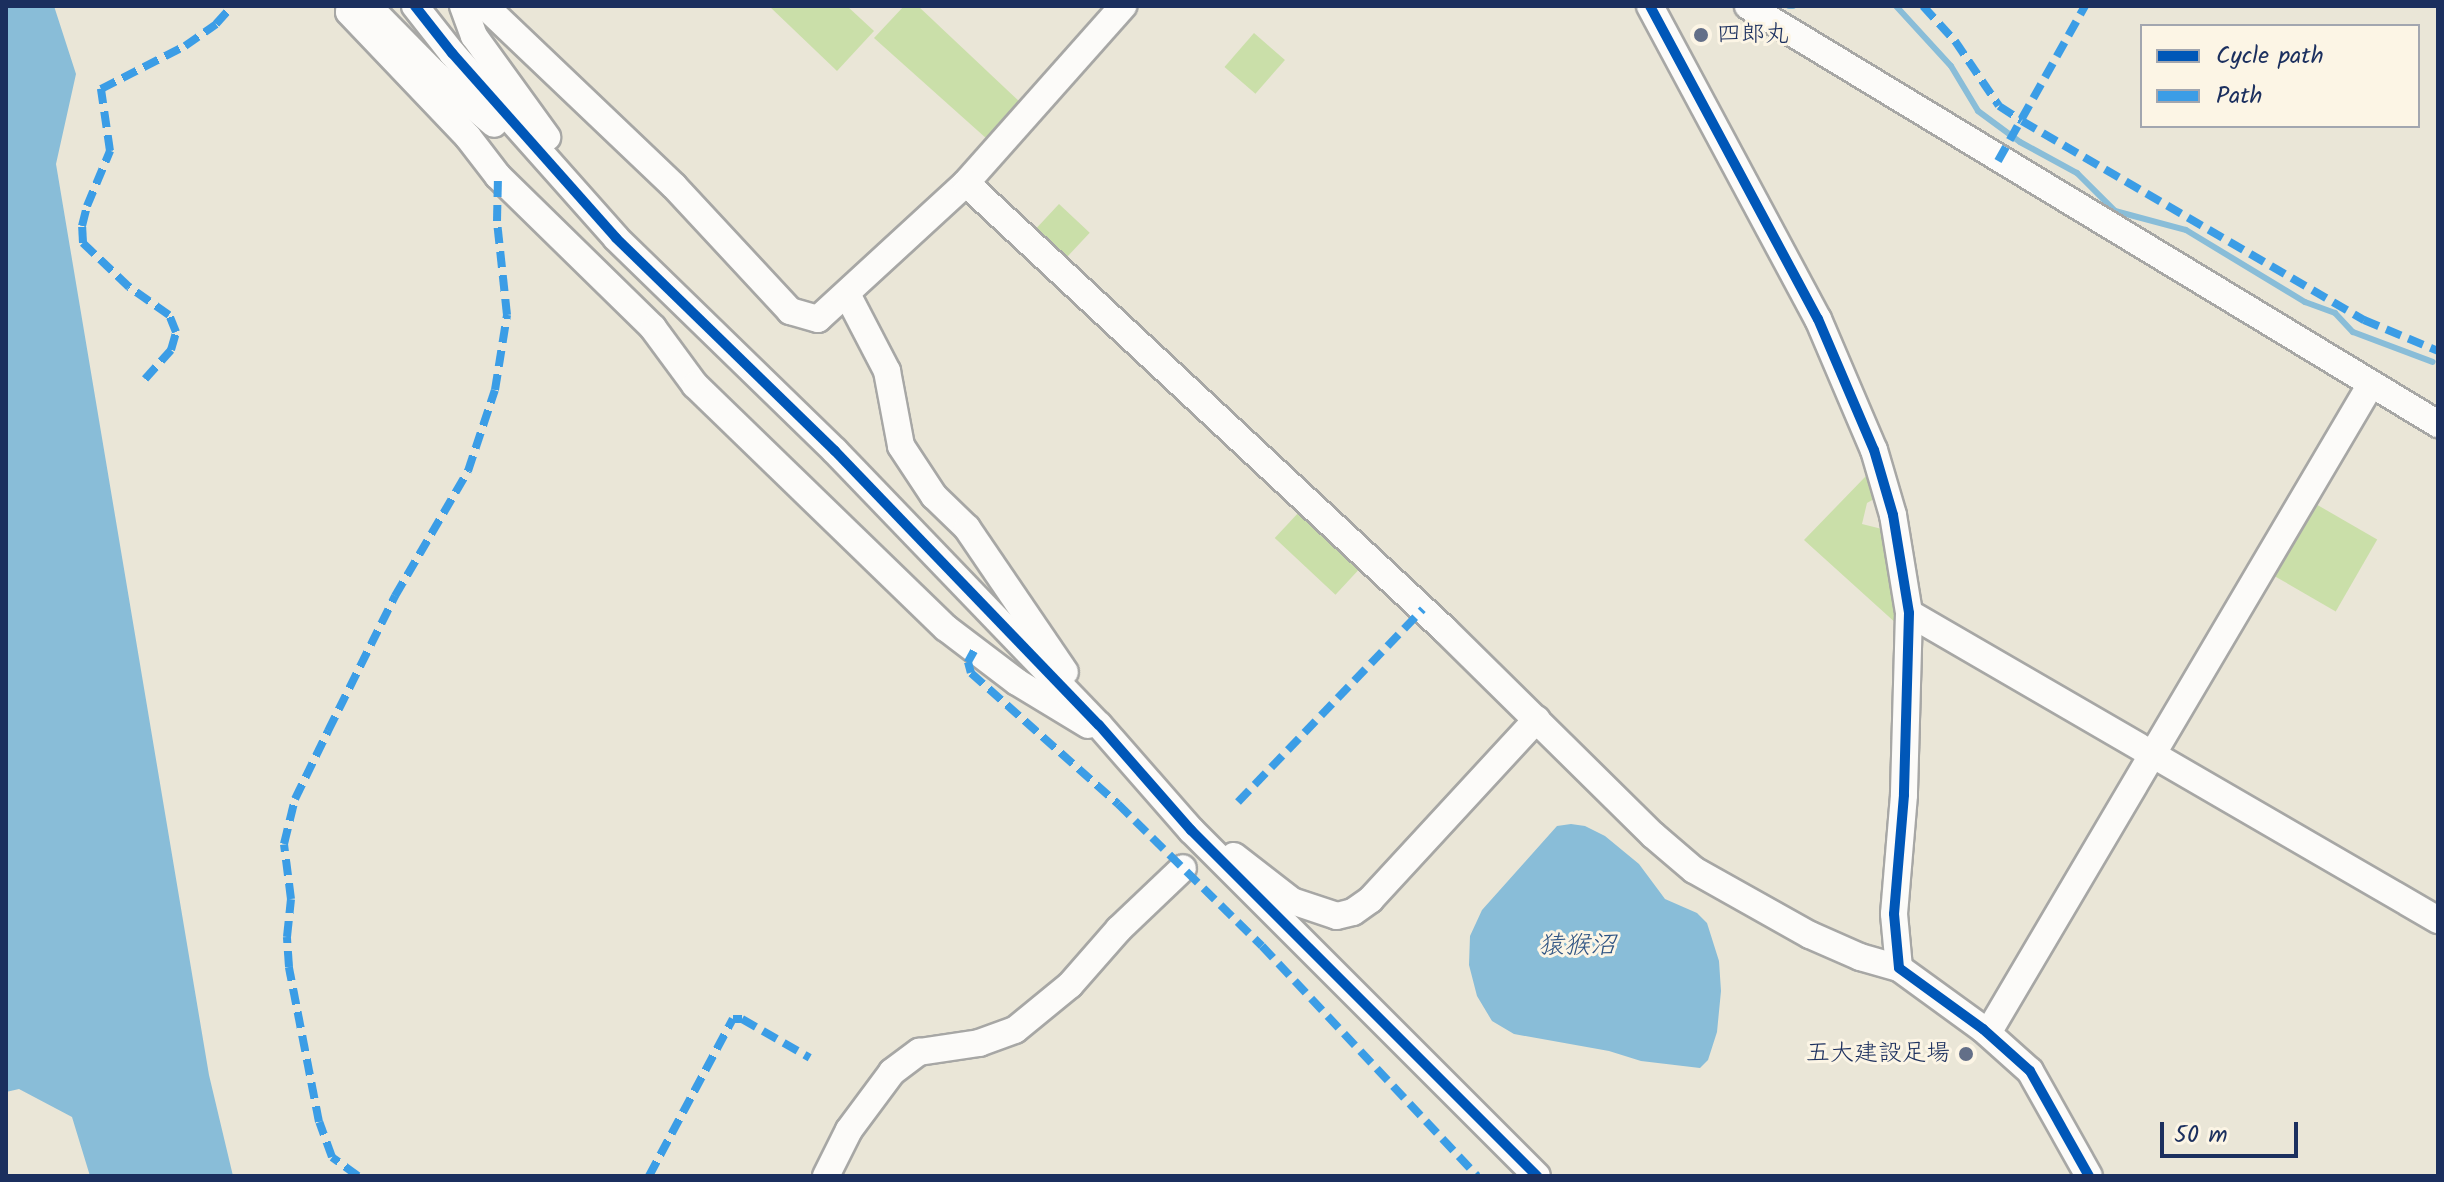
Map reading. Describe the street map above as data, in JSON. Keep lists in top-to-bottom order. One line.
{"water":["猿猴沼"],"places":["四郎丸","五大建設足場"],"legend":["Cycle path","Path"],"scale_bar":"50 m"}
